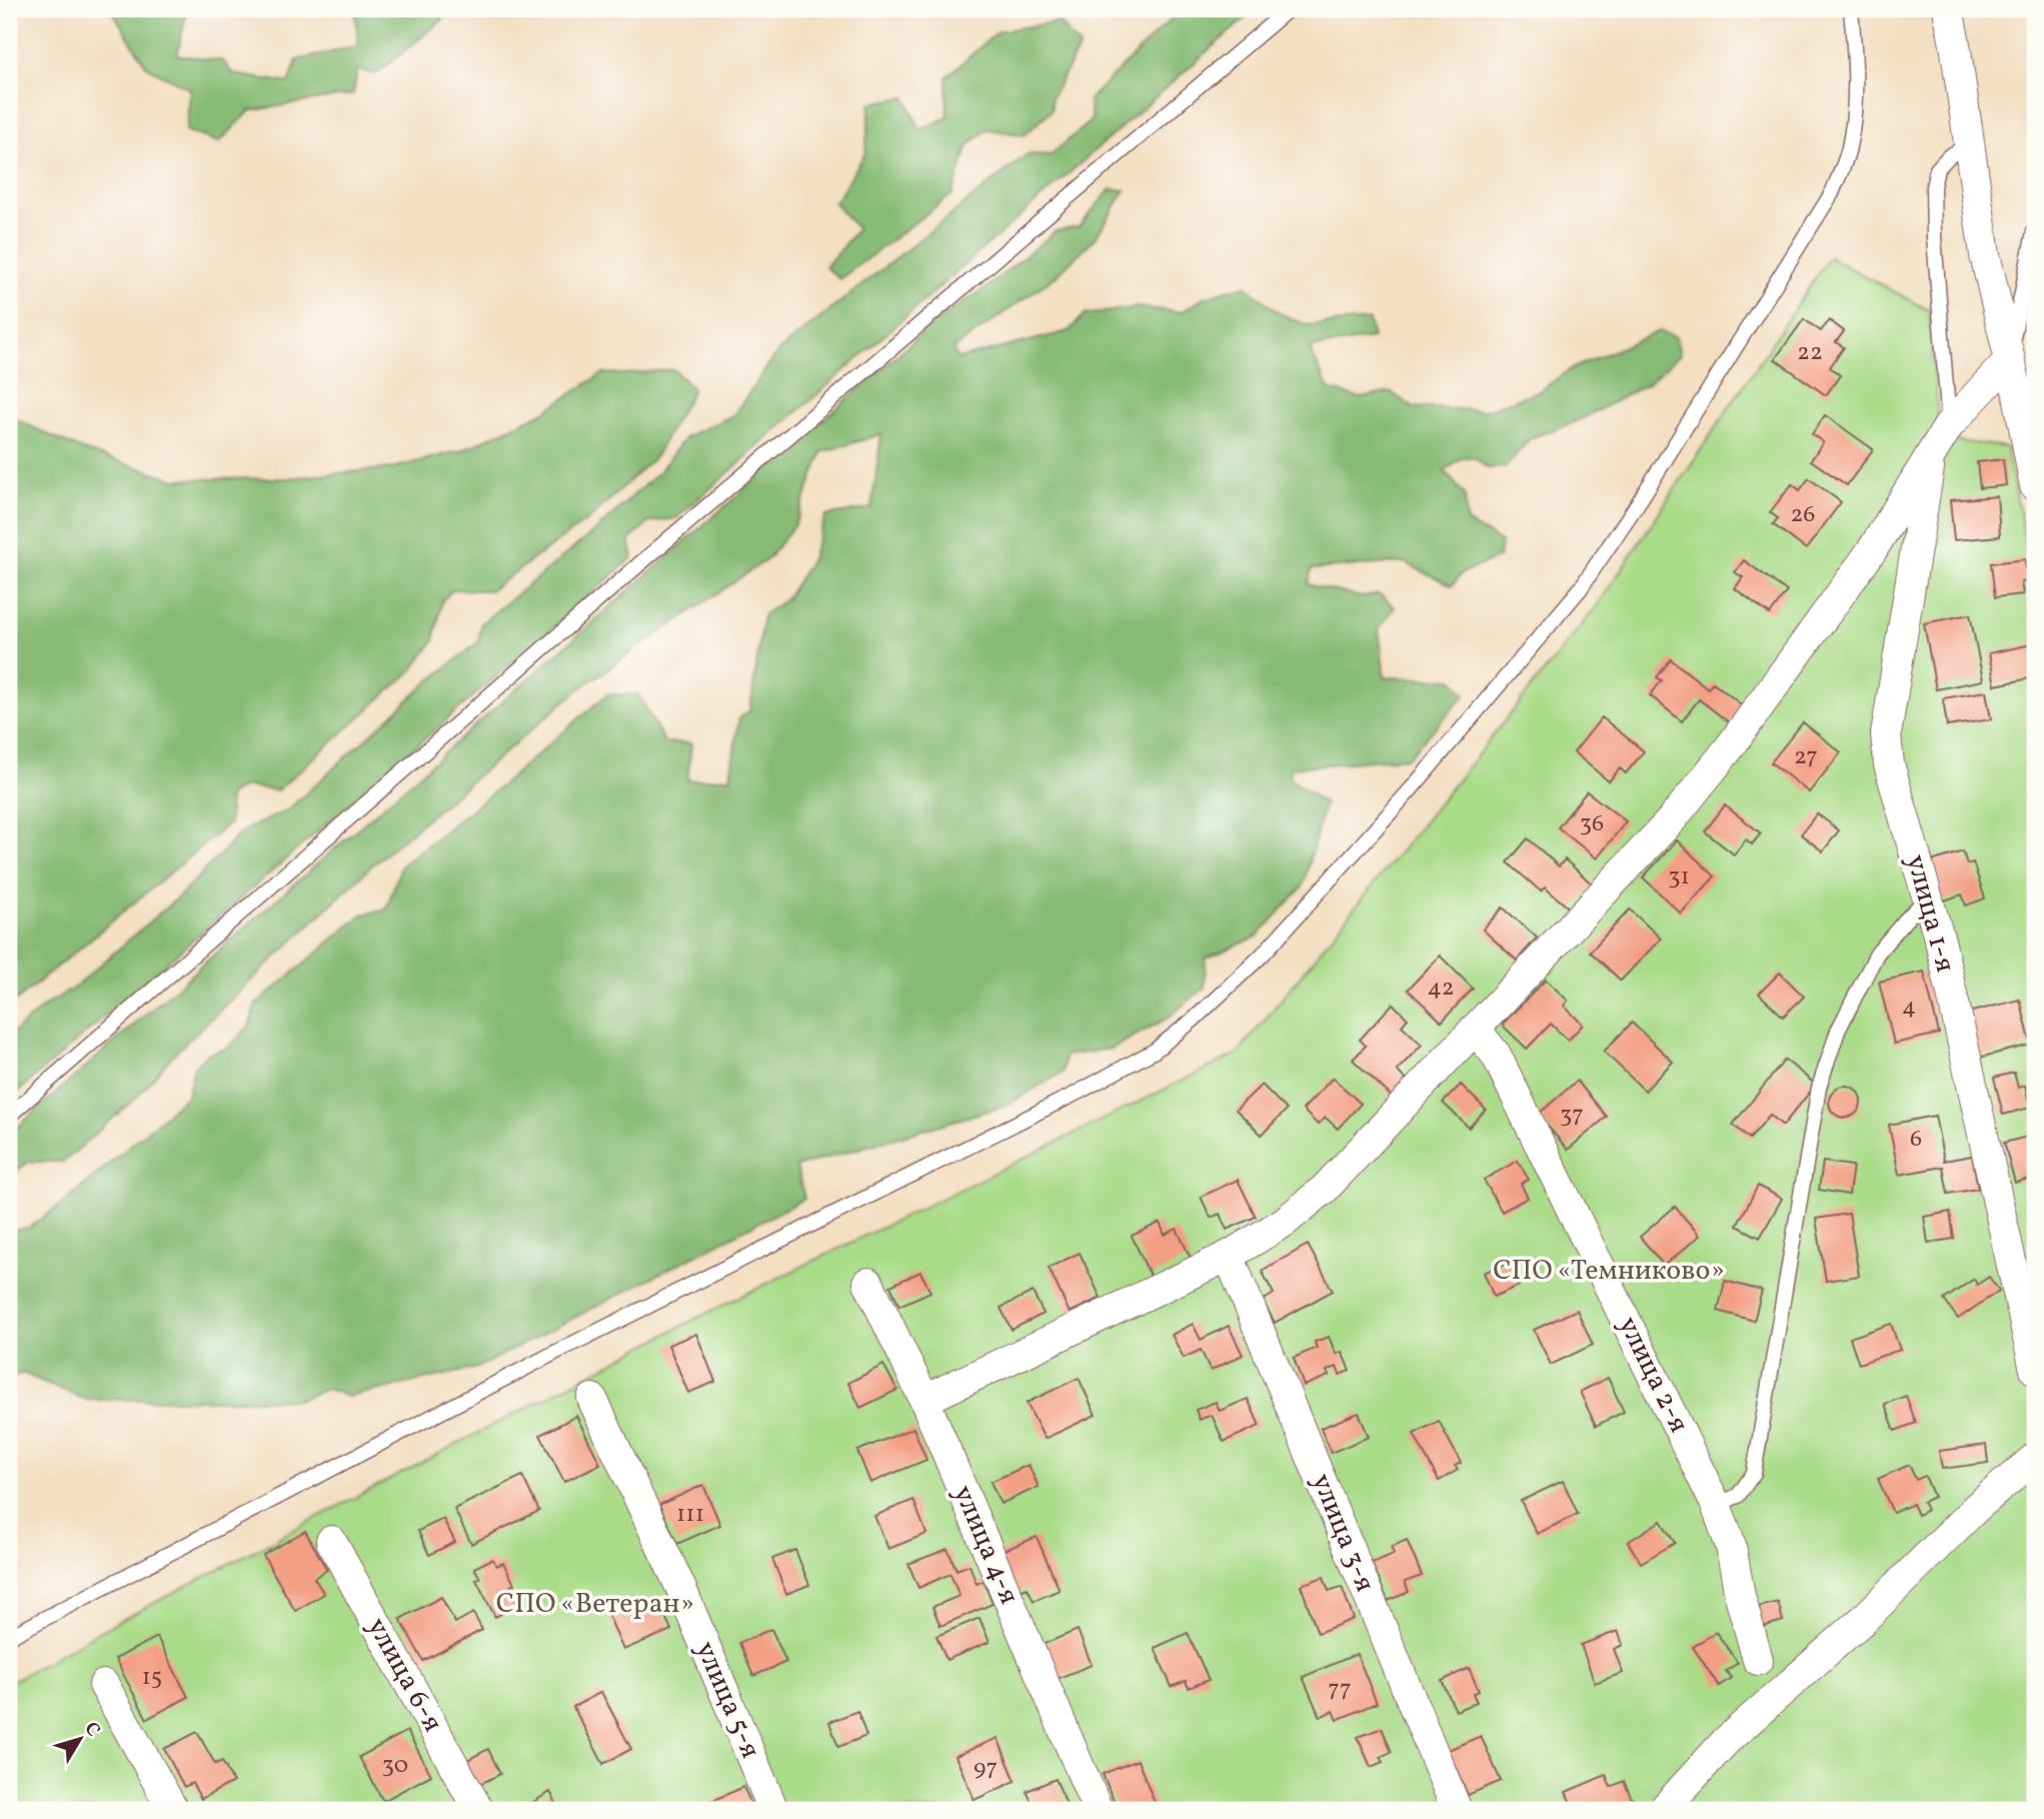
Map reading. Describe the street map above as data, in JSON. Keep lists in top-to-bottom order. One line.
{"streets":{"street":["улица 1-я","улица 2-я","улица 3-я","улица 4-я","улица 6-я","улица 5-я"]},"parks":["СПО «Темниково»","СПО «Ветеран»"],"house_numbers":["22","26","27","36","31","42","4","37","6","111","15","77","30","97"],"north":"top right"}
